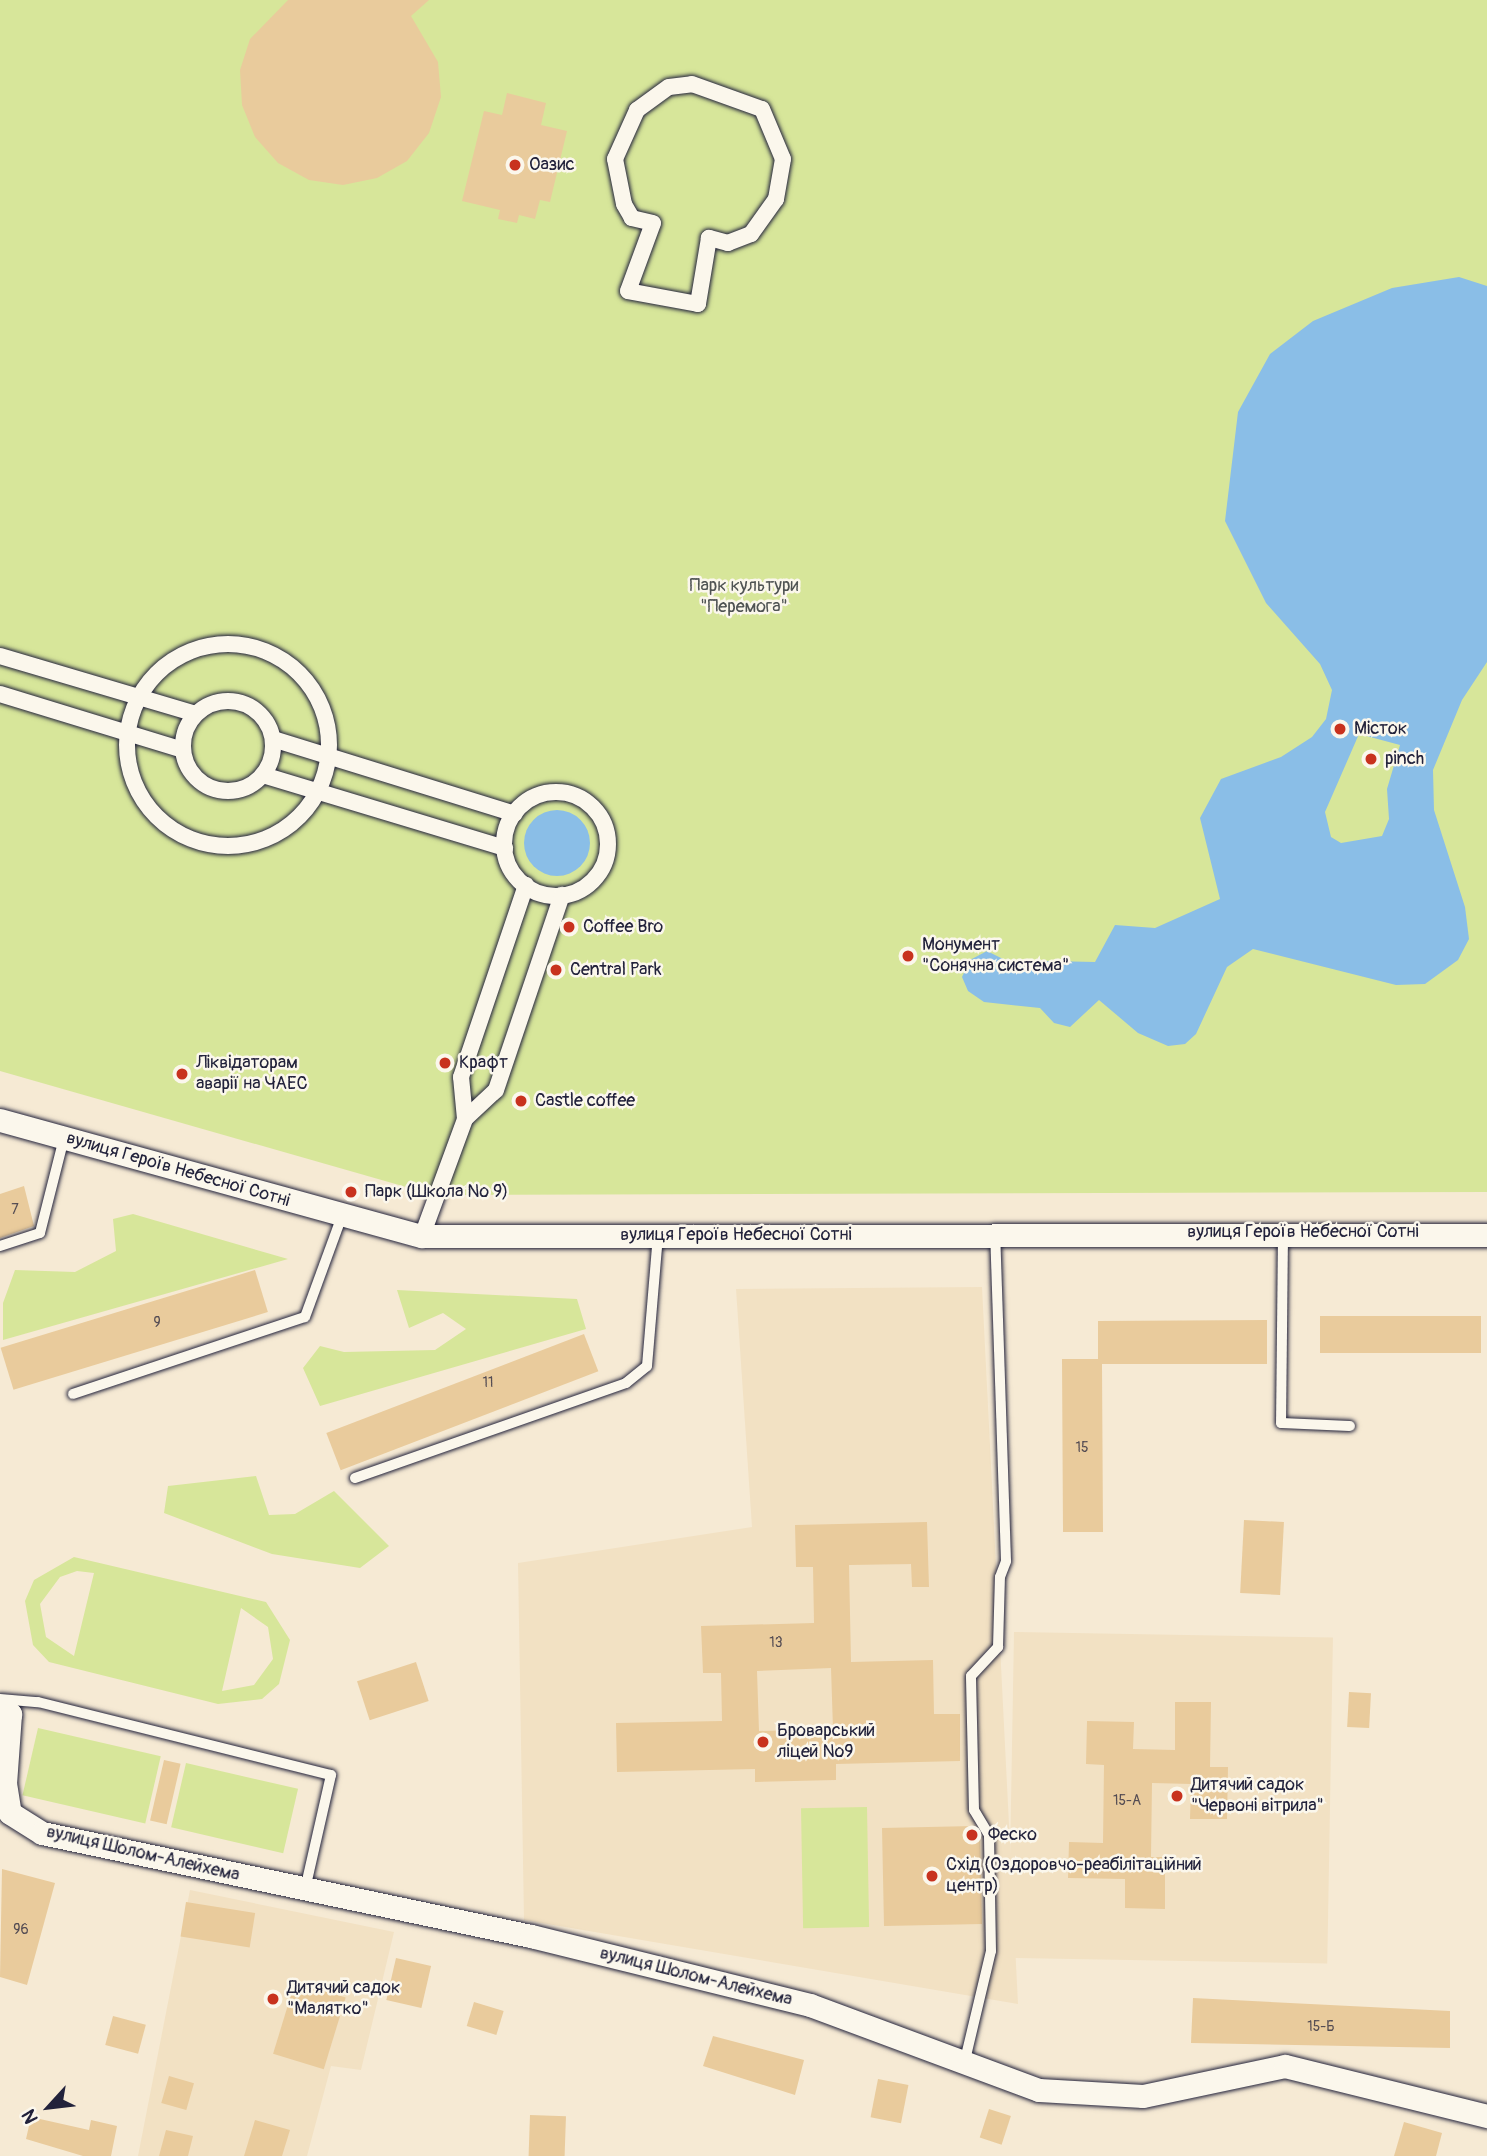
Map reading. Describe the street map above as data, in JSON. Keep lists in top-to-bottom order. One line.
{"streets":{"street":["вулиця Героїв Небесної Сотні","вулиця Шолом-Алейхема"]},"parks":["Парк культури \"Перемога\""],"places":["Оазис","Місток","pinch","Coffee Bro","Монумент \"Сонячна система\"","Central Park","Крафт","Ліквідаторам аварії на ЧАЕС","Castle coffee","Парк (Школа № 9)","Броварський ліцей №9","Дитячий садок \"Червоні вітрила\"","Феско","Схід (Оздоровчо-реабілітаційний центр)","Дитячий садок \"Малятко\""],"house_numbers":["7","9","11","15","13","15-А","96","15-Б"],"north":"bottom left"}
